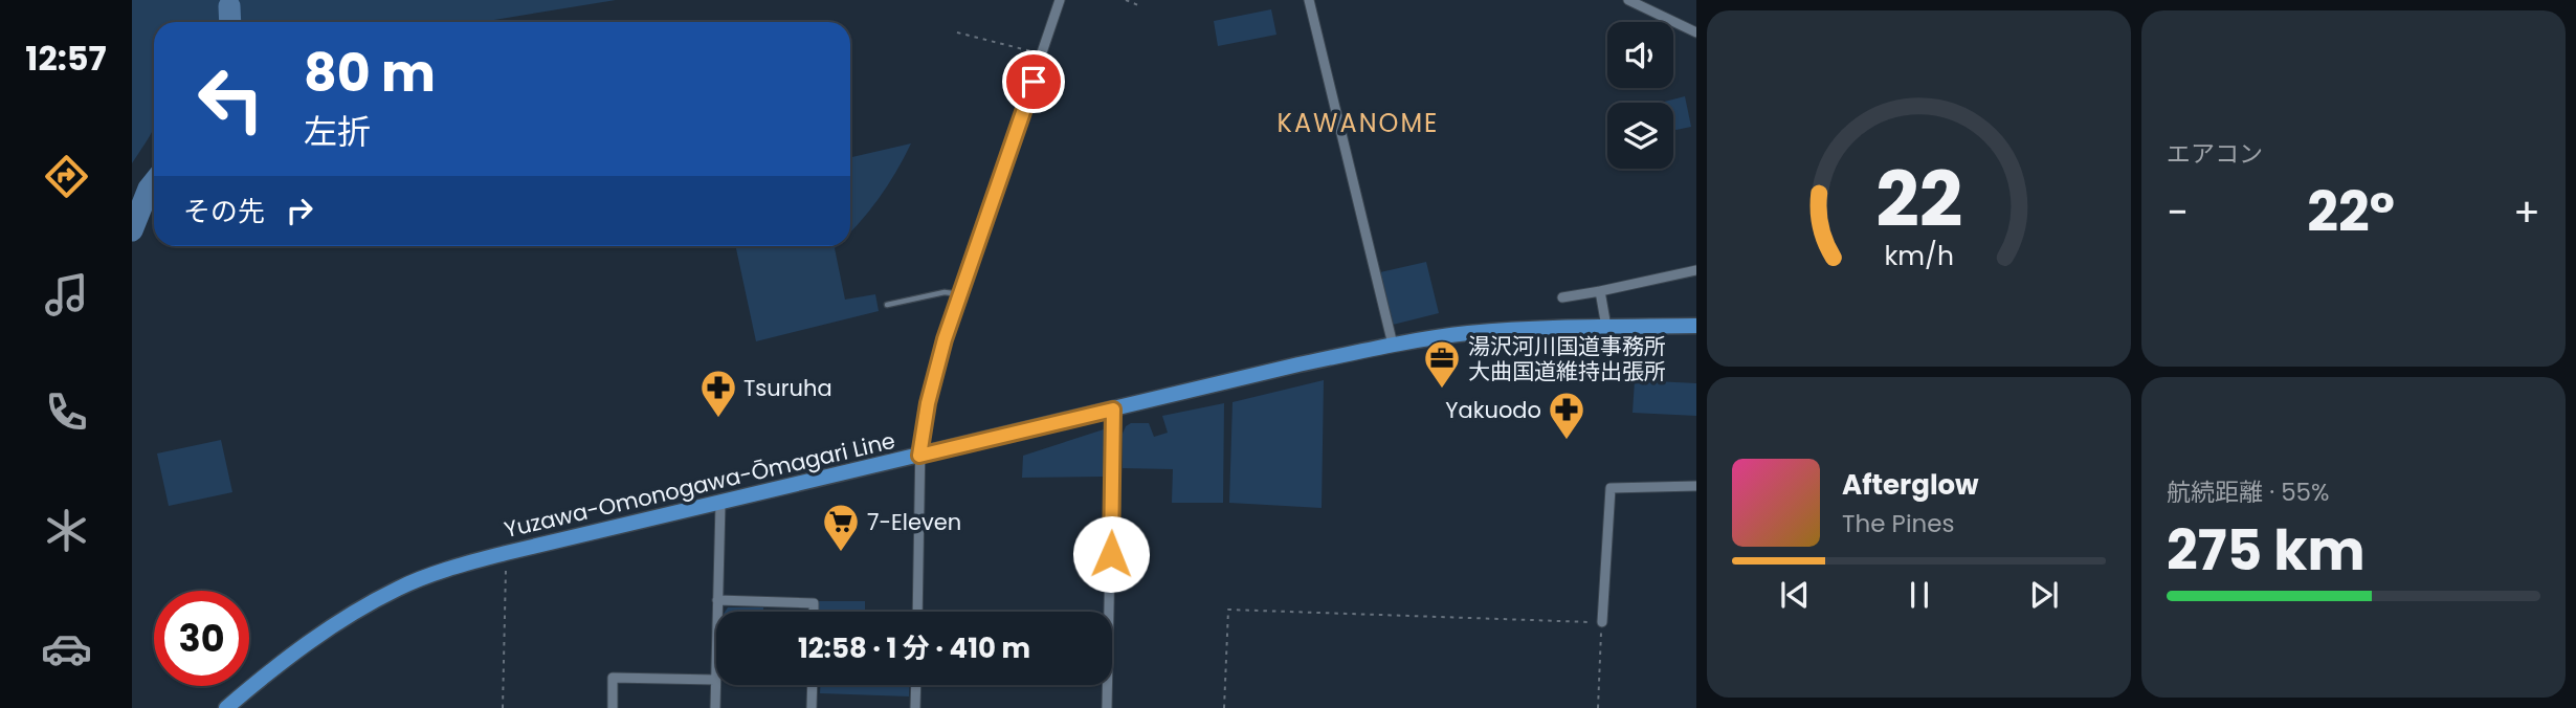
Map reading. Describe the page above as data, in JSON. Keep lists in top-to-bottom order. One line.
{"streets":{"main road":["Yuzawa-Omonogawa-Ōmagari Line"]},"districts":["KAWANOME"],"places":{"office":["湯沢河川国道事務所 大曲国道維持出張所"],"pharmacy":["Tsuruha","Yakuodo"],"supermarket":["7-Eleven"]},"page":{"tabs":"12:57","tile":["エアコン",["航続距離 · 55%","275 km"]],"turn":["80 m","左折"],"then":"その先","heat":["−","22°","+"],"song":["Afterglow","The Pines"],"limit":"30","trip":"12:58 · 1 分 · 410 m","gauge":["22","km/h"]}}
